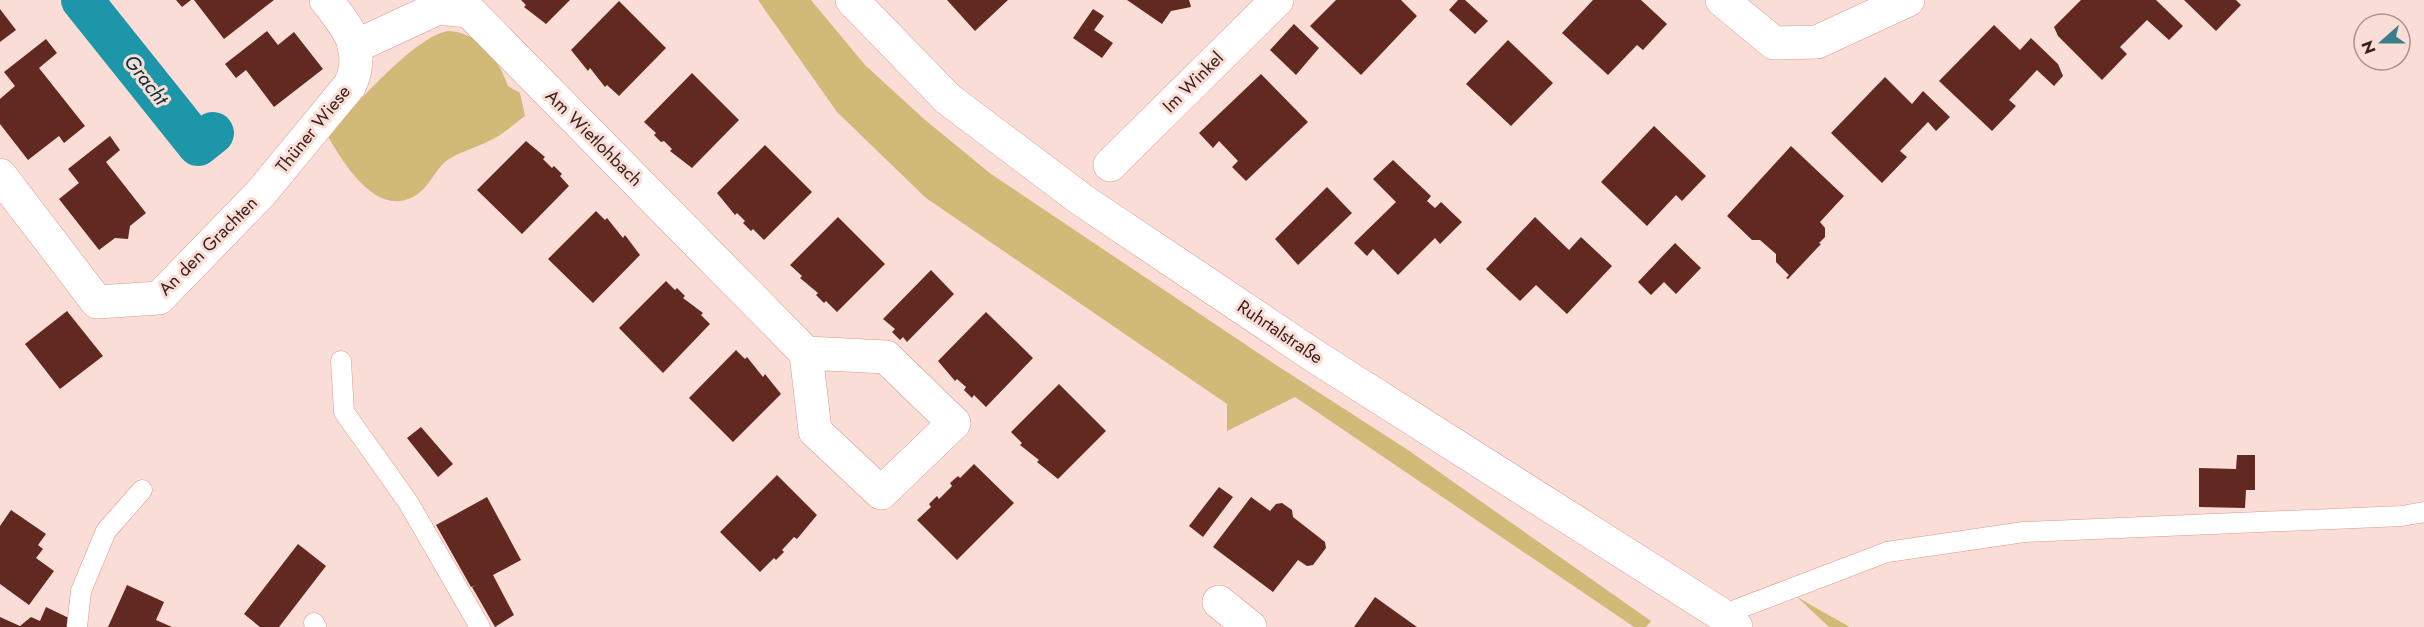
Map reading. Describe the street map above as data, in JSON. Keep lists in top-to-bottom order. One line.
{"streets":{"street":["Im Winkel","Thüner Wiese","Am Wietlohbach","An den Grachten","Ruhrtalstraße"]},"crossings":[["Thüner Wiese","Am Wietlohbach"],["Thüner Wiese","An den Grachten"]],"water":["Gracht"],"north":"left"}
